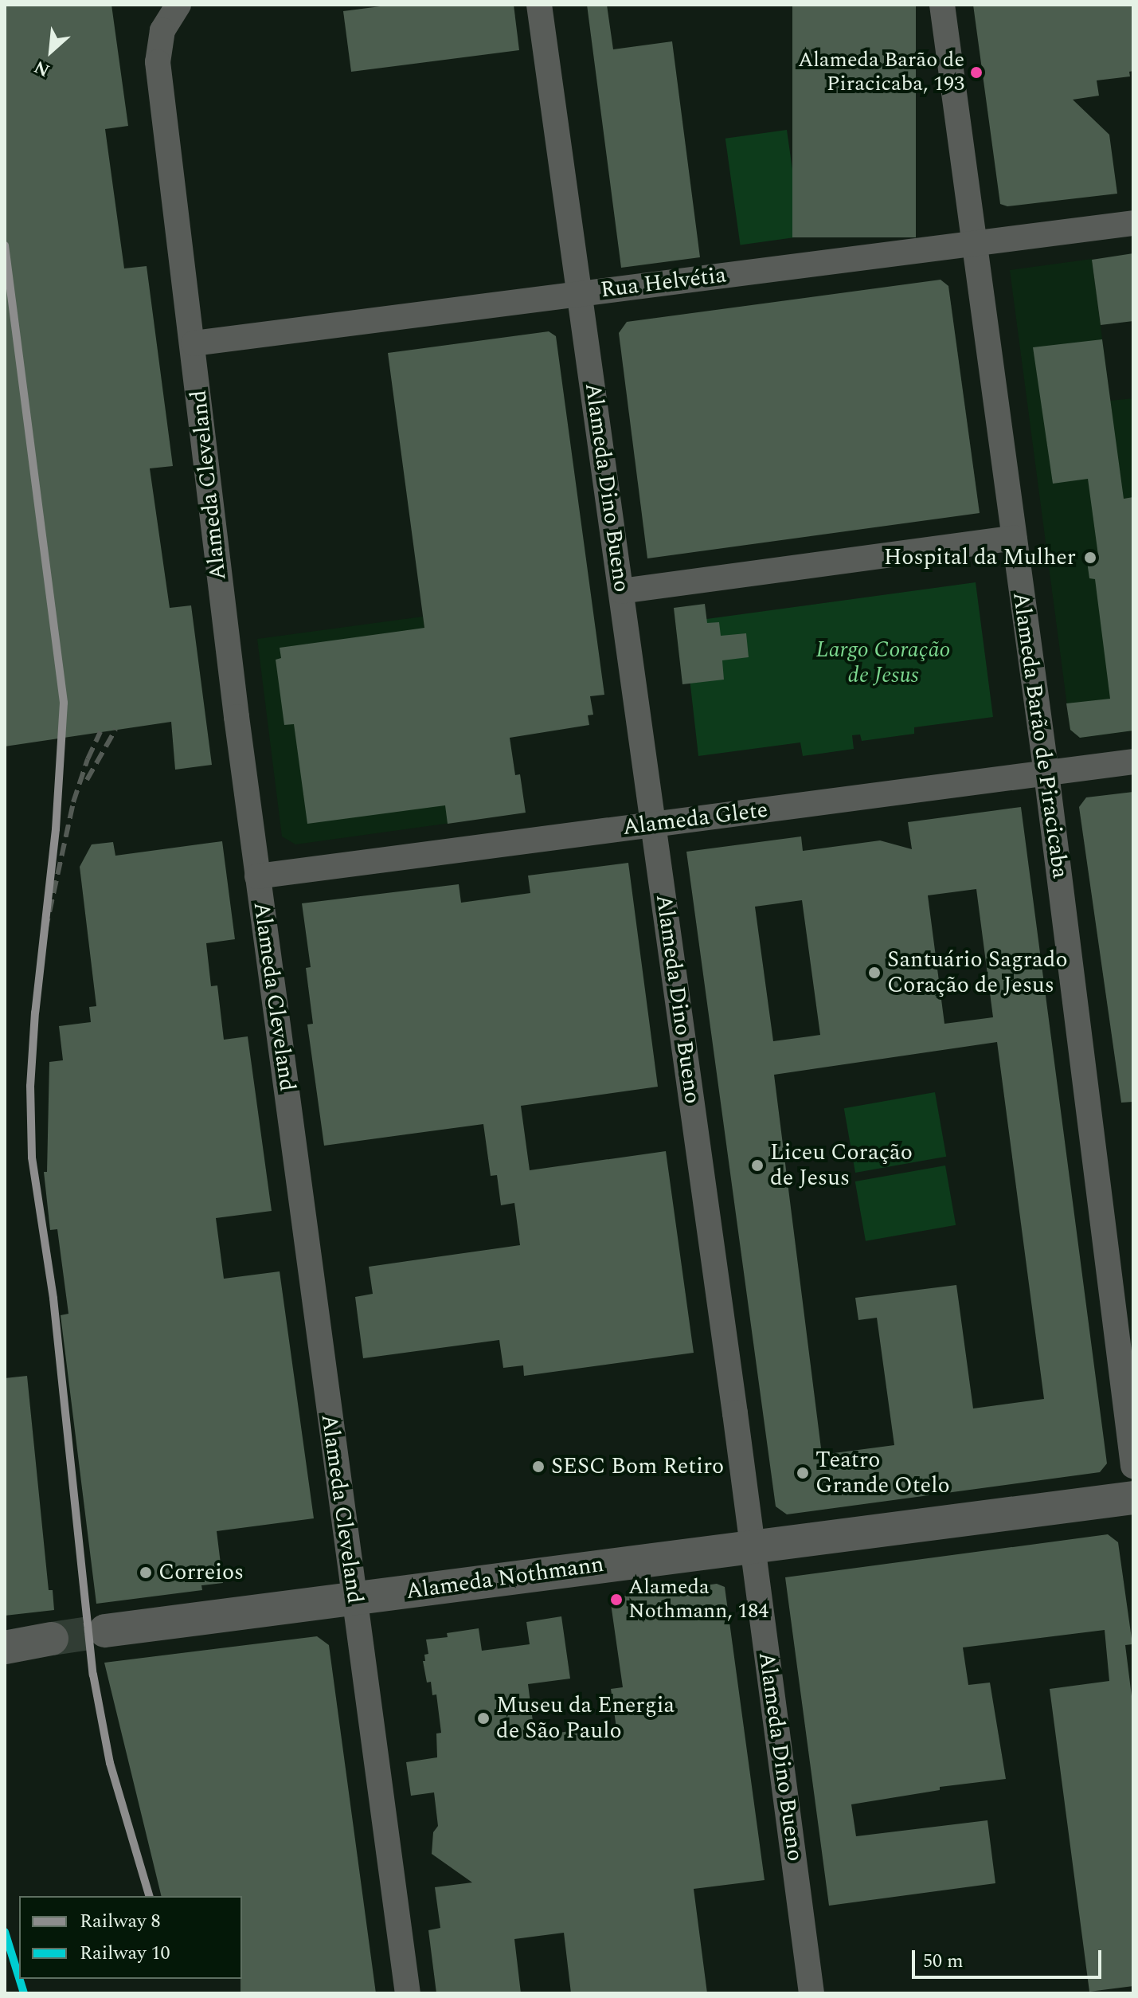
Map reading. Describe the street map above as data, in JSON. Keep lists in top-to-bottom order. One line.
{"streets":{"street":["Rua Helvétia","Alameda Cleveland","Alameda Dino Bueno","Alameda Barão de Piracicaba","Alameda Glete","Alameda Nothmann"]},"crossings":[["Rua Helvétia","Alameda Cleveland"],["Rua Helvétia","Alameda Dino Bueno"],["Rua Helvétia","Alameda Barão de Piracicaba"],["Alameda Cleveland","Alameda Glete"],["Alameda Cleveland","Alameda Nothmann"],["Alameda Dino Bueno","Alameda Glete"],["Alameda Dino Bueno","Alameda Nothmann"],["Alameda Barão de Piracicaba","Alameda Glete"]],"parks":["Largo Coração de Jesus"],"places":["Alameda Barão de Piracicaba, 193","Hospital da Mulher","Santuário Sagrado Coração de Jesus","Liceu Coração de Jesus","SESC Bom Retiro","Teatro Grande Otelo","Correios","Alameda Nothmann, 184","Museu da Energia de São Paulo"],"lines":["rail line 8","rail line 10"],"legend":["Railway 8","Railway 10"],"scale_bar":"50 m","north":"bottom left"}
